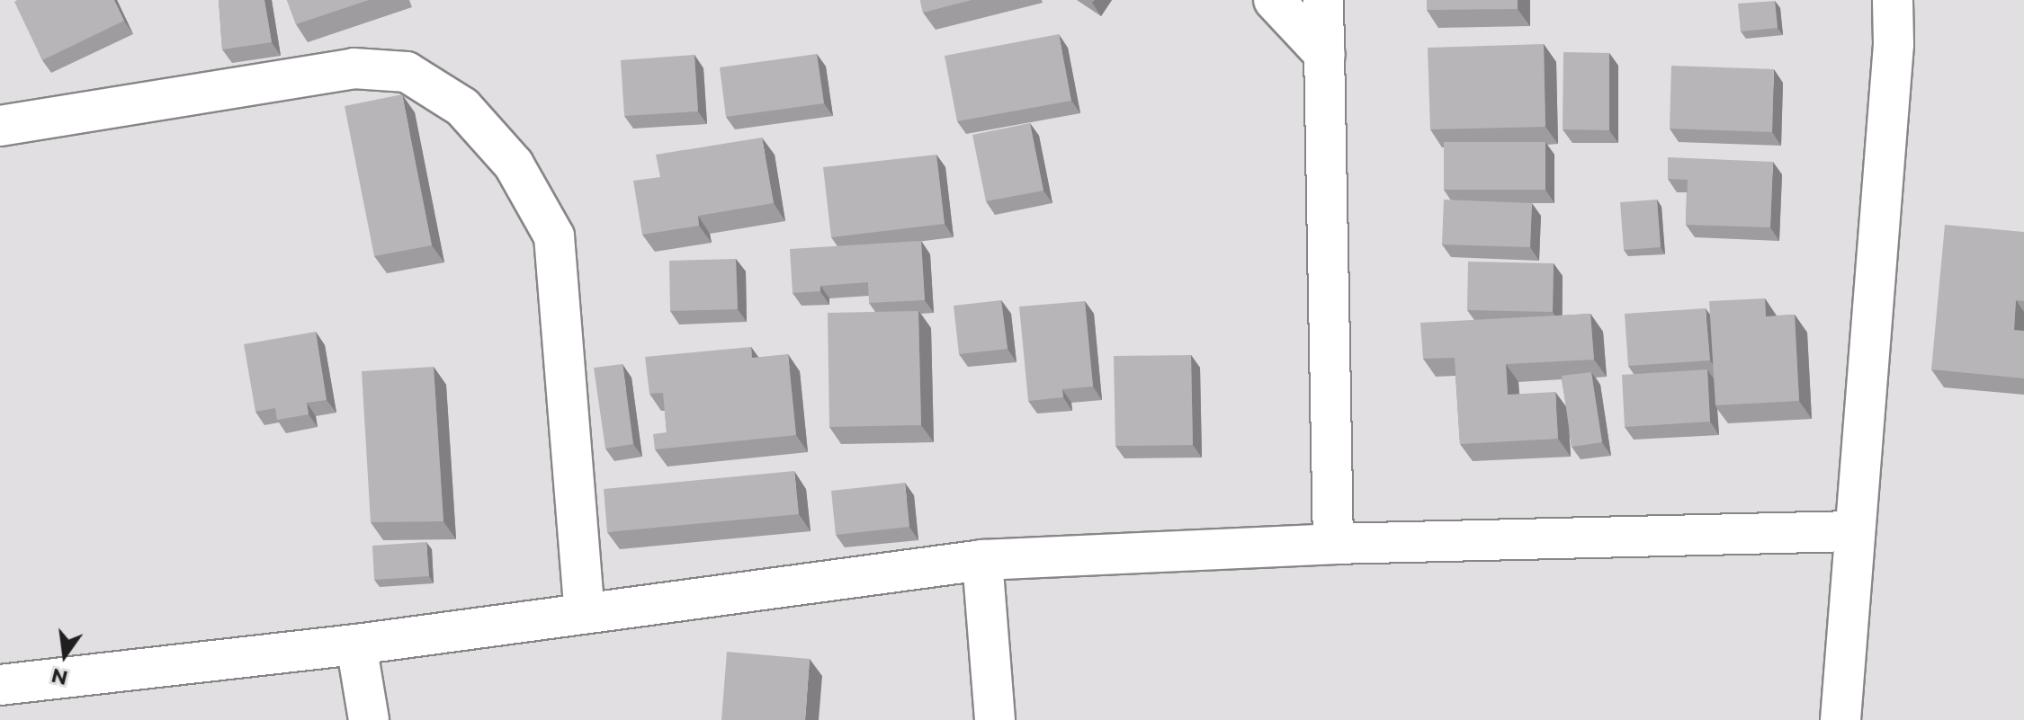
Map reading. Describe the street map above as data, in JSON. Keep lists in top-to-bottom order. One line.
{"north":"bottom"}
